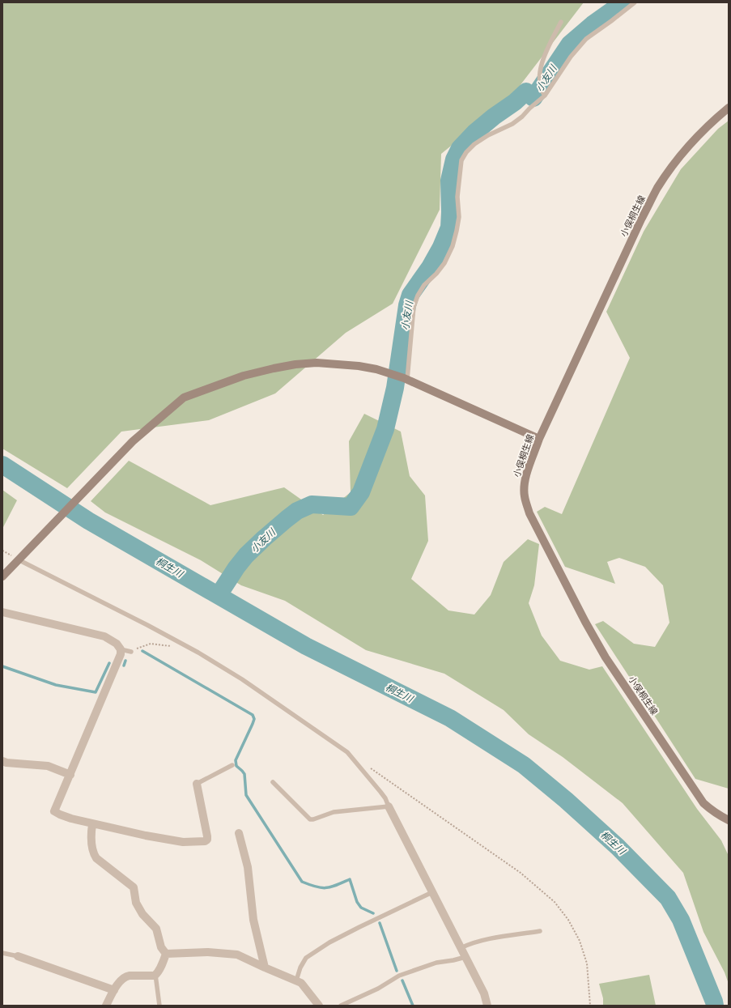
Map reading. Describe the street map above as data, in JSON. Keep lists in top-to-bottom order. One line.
{"streets":{"main road":["小俣桐生線"]},"water":["小友川","桐生川"]}
